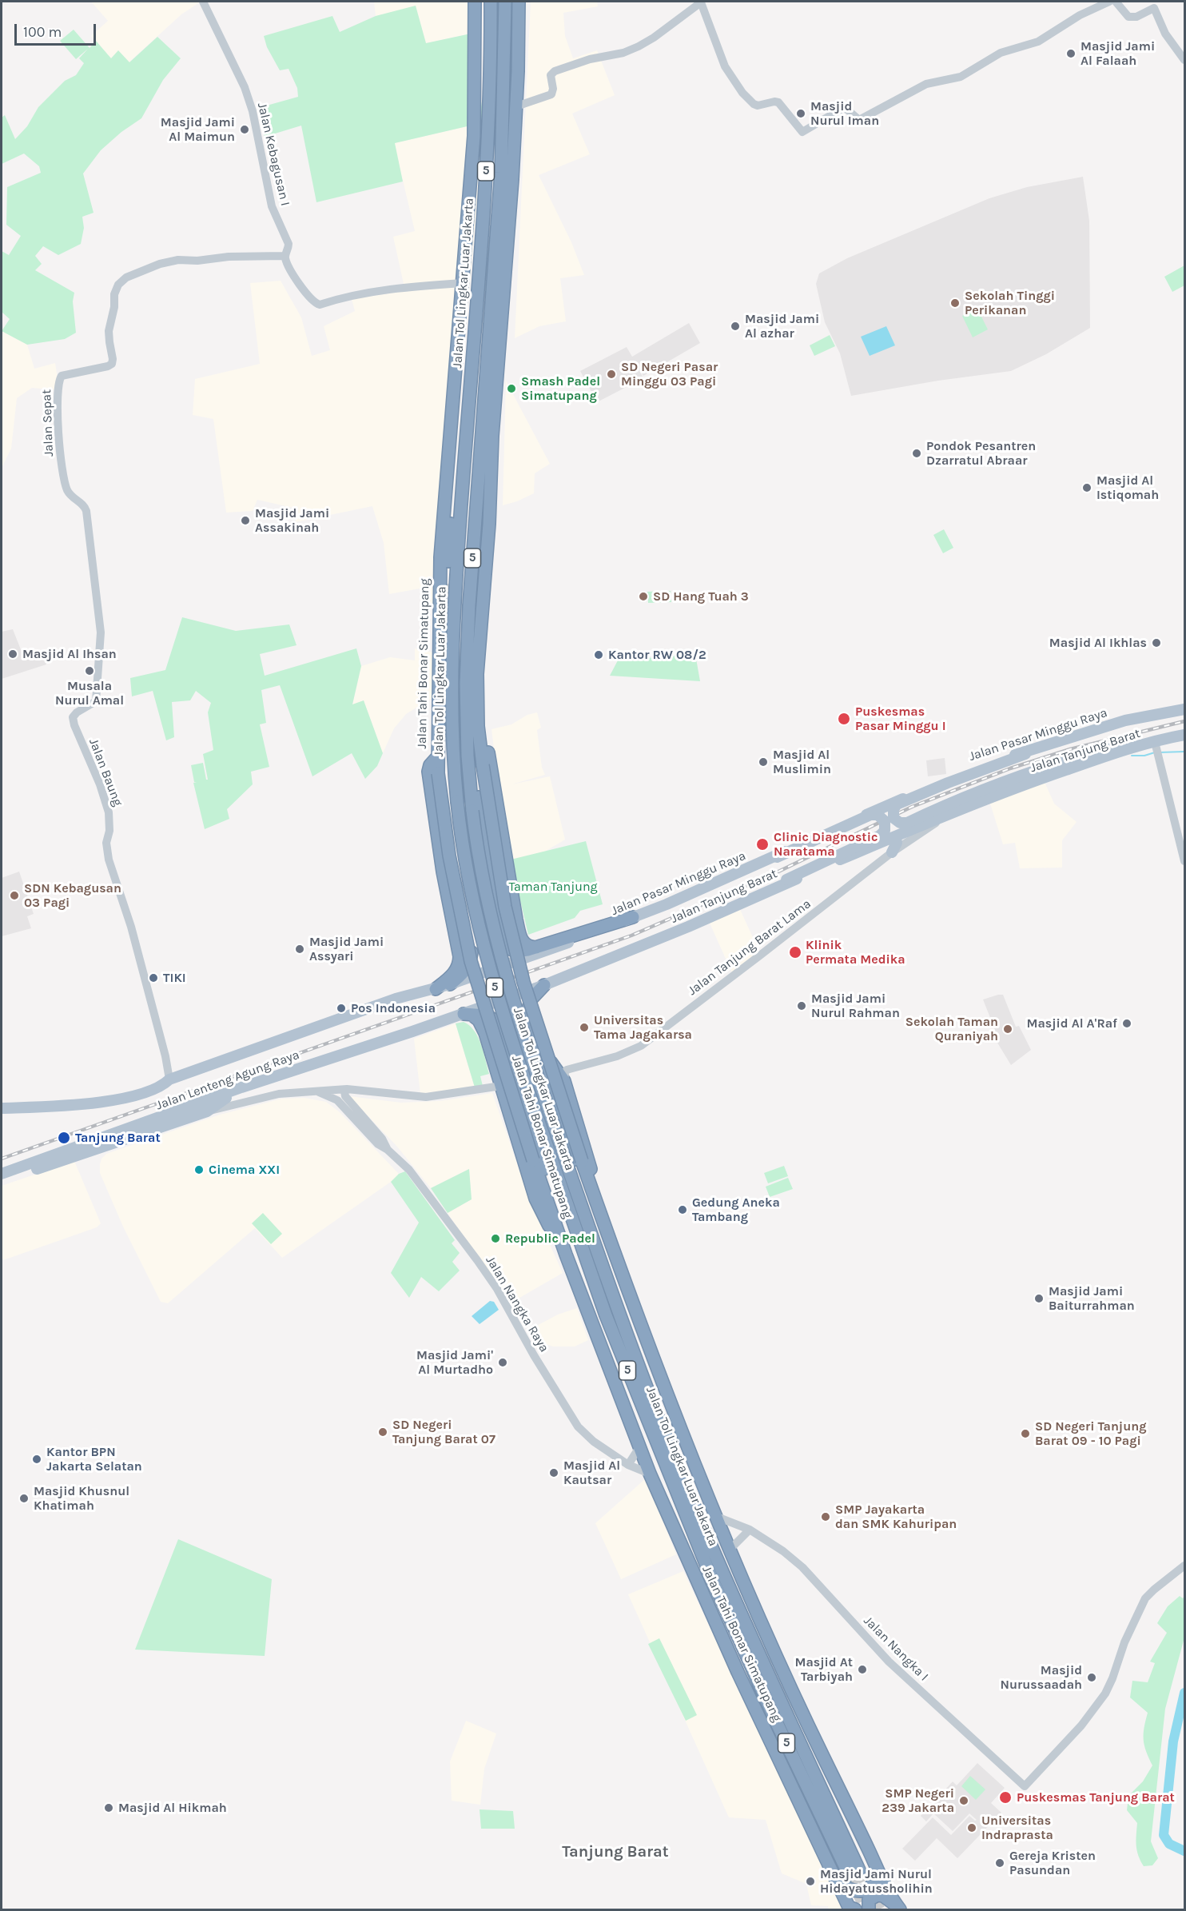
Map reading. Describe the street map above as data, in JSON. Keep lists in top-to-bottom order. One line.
{"streets":{"highway":["5","Jalan Tol Lingkar Luar Jakarta","Jalan Tahi Bonar Simatupang"],"main road":["Jalan Pasar Minggu Raya","Jalan Tanjung Barat","Jalan Lenteng Agung Raya"],"street":["Jalan Kebagusan I","Jalan Sepat","Jalan Baung","Jalan Tanjung Barat Lama","Jalan Nangka Raya","Jalan Nangka I"]},"crossings":[["Jalan Kebagusan I","Jalan Sepat"],["Jalan Kebagusan I","Jalan Tahi Bonar Simatupang"],["Jalan Sepat","Jalan Baung"],["Jalan Tahi Bonar Simatupang","Jalan Nangka Raya"],["Jalan Tahi Bonar Simatupang","Jalan Nangka I"],["Jalan Pasar Minggu Raya","Jalan Lenteng Agung Raya"],["Jalan Tanjung Barat","Jalan Tanjung Barat Lama"],["Jalan Tanjung Barat","Jalan Lenteng Agung Raya"],["Jalan Baung","Jalan Lenteng Agung Raya"]],"districts":["Tanjung Barat"],"parks":["Taman Tanjung"],"places":["Masjid Jami Al Falaah","Masjid Nurul Iman","Masjid Jami Al Maimun","Sekolah Tinggi Perikanan","Masjid Jami Al azhar","SD Negeri Pasar Minggu 03 Pagi","Smash Padel Simatupang","Pondok Pesantren Dzarratul Abraar","Masjid Al Istiqomah","Masjid Jami Assakinah","SD Hang Tuah 3","Masjid Al Ikhlas","Masjid Al Ihsan","Kantor RW 08/2","Musala Nurul Amal","Puskesmas Pasar Minggu I","Masjid Al Muslimin","Clinic Diagnostic Naratama","SDN Kebagusan 03 Pagi","Masjid Jami Assyari","Klinik Permata Medika","TIKI","Masjid Jami Nurul Rahman","Pos Indonesia","Masjid Al A'Raf","Universitas Tama Jagakarsa","Sekolah Taman Quraniyah","Tanjung Barat","Cinema XXI","Gedung Aneka Tambang","Republic Padel","Masjid Jami Baiturrahman","Masjid Jami' Al Murtadho","SD Negeri Tanjung Barat 07","SD Negeri Tanjung Barat 09 - 10 Pagi","Kantor BPN Jakarta Selatan","Masjid Al Kautsar","Masjid Khusnul Khatimah","SMP Jayakarta dan SMK Kahuripan","Masjid At Tarbiyah","Masjid Nurussaadah","Puskesmas Tanjung Barat","SMP Negeri 239 Jakarta","Masjid Al Hikmah","Universitas Indraprasta","Gereja Kristen Pasundan","Masjid Jami Nurul Hidayatussholihin"],"scale_bar":"100 m"}
